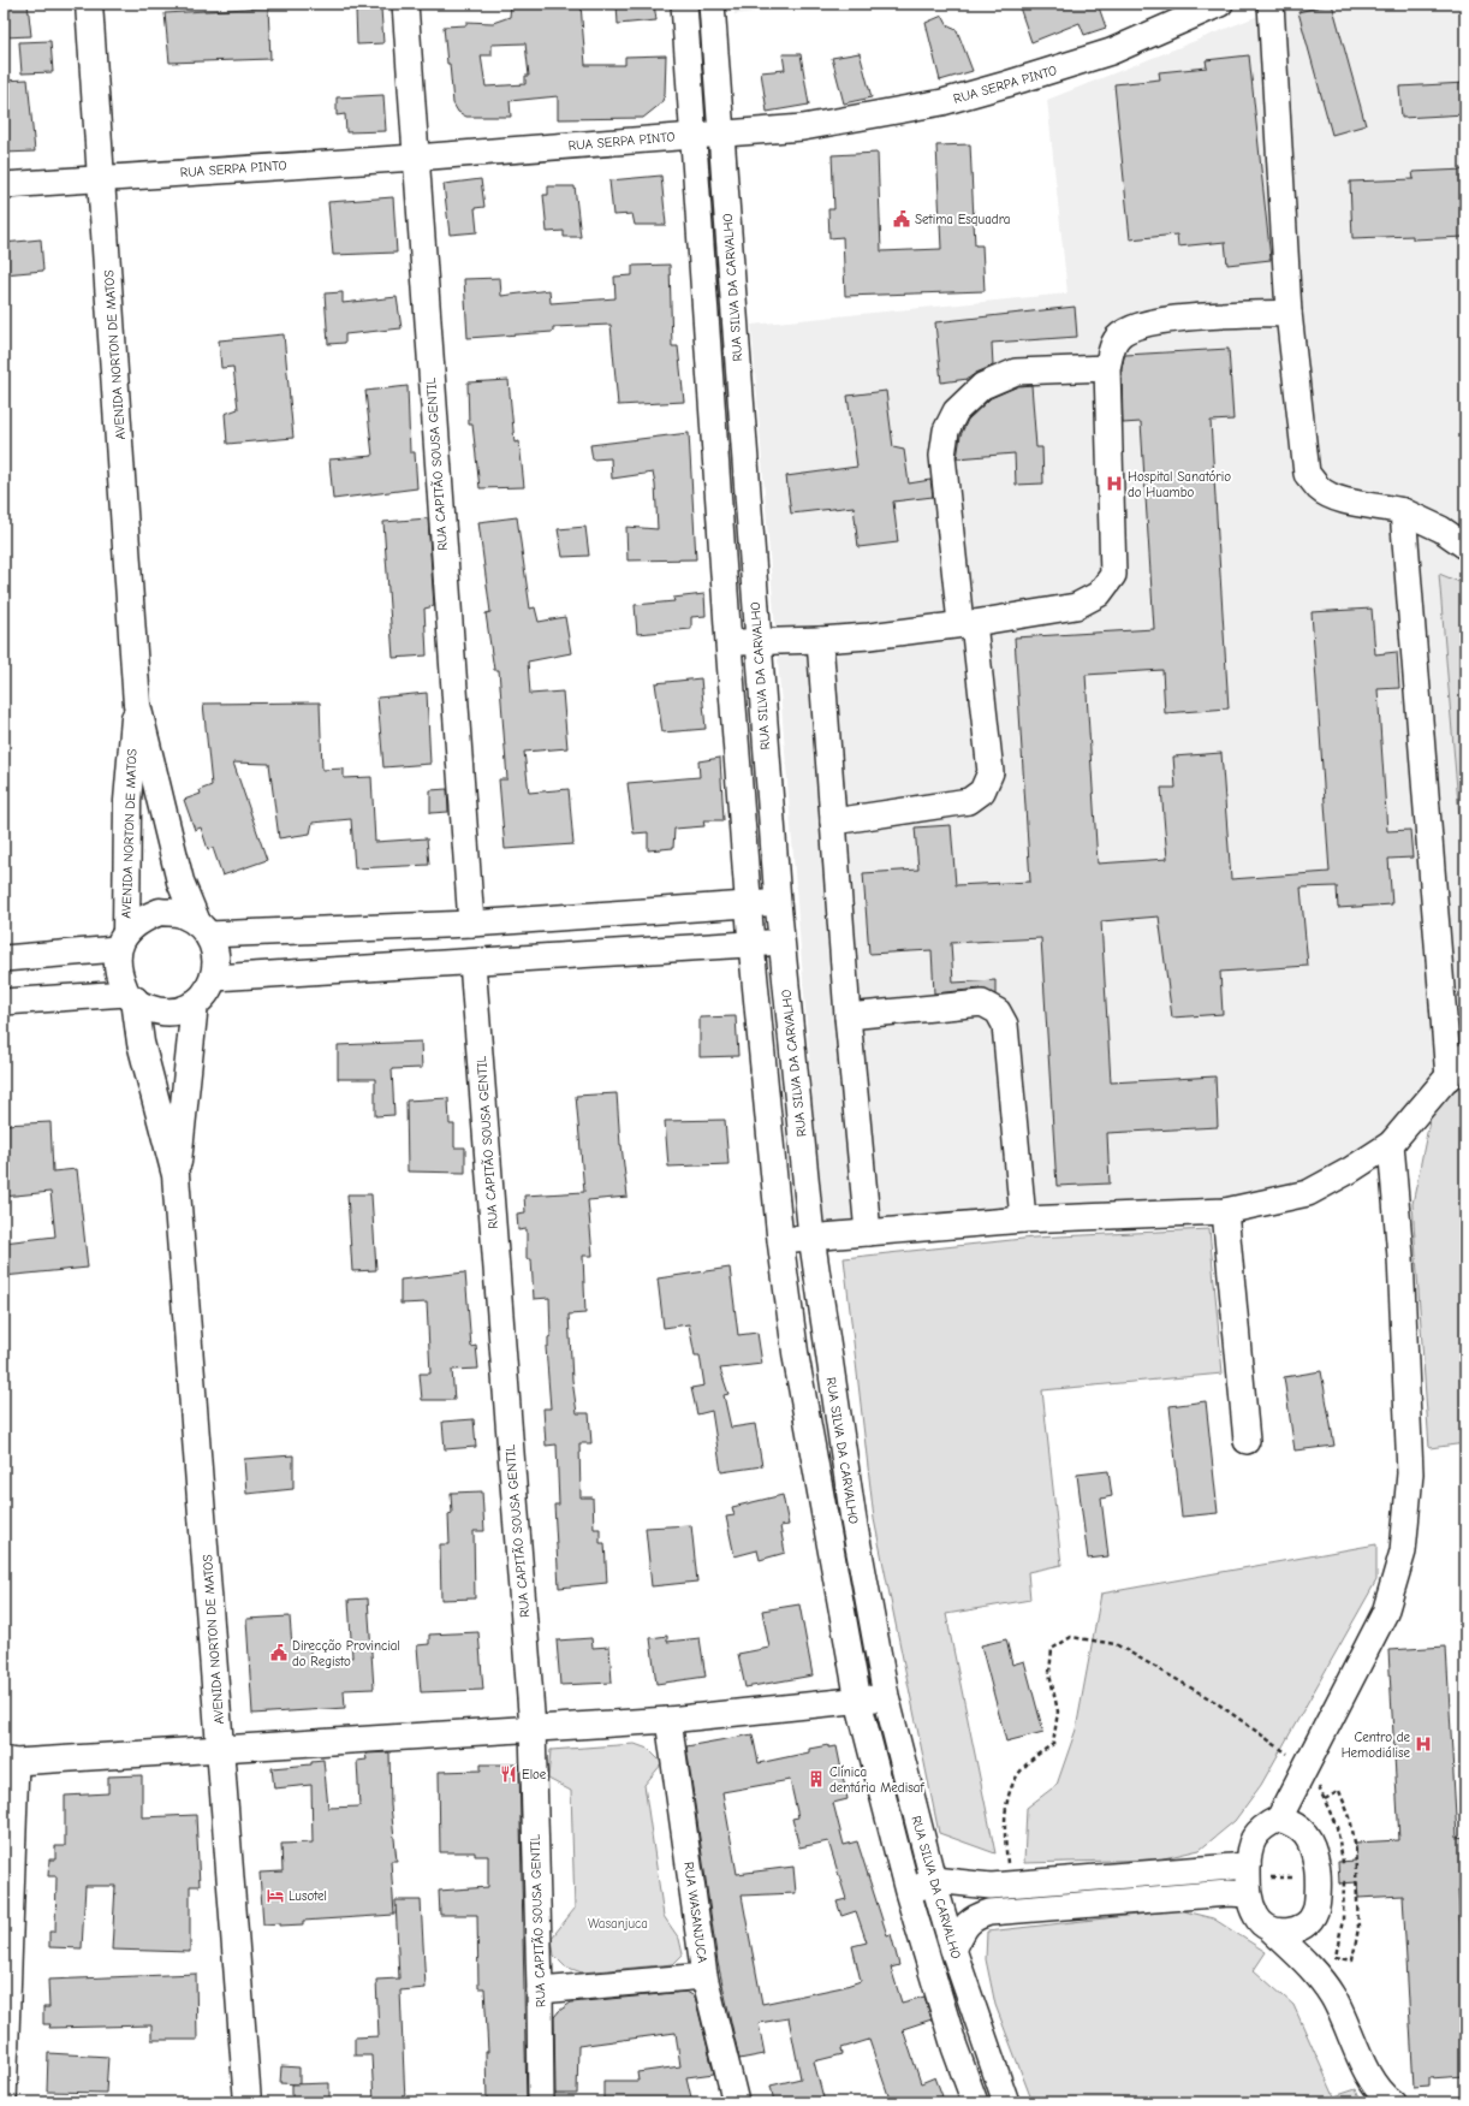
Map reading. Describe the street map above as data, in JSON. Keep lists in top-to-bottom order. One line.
{"streets":{"main road":["AVENIDA NORTON DE MATOS"],"street":["RUA SERPA PINTO","RUA SILVA DA CARVALHO","RUA CAPITÃO SOUSA GENTIL","RUA WASANJUCA"]},"crossings":[["RUA SERPA PINTO","RUA SILVA DA CARVALHO"],["RUA SERPA PINTO","AVENIDA NORTON DE MATOS"],["RUA SERPA PINTO","RUA CAPITÃO SOUSA GENTIL"]],"parks":["Wasanjuca"],"places":{"public building":["Setima Esquadra","Direcção Provincial do Registo"],"hospital":["Hospital Sanatório do Huambo","Centro de Hemodiálise"],"restaurant":["Eloe"],"building":["Clínica dentária Medisaf"],"hotel":["Lusotel"]}}
